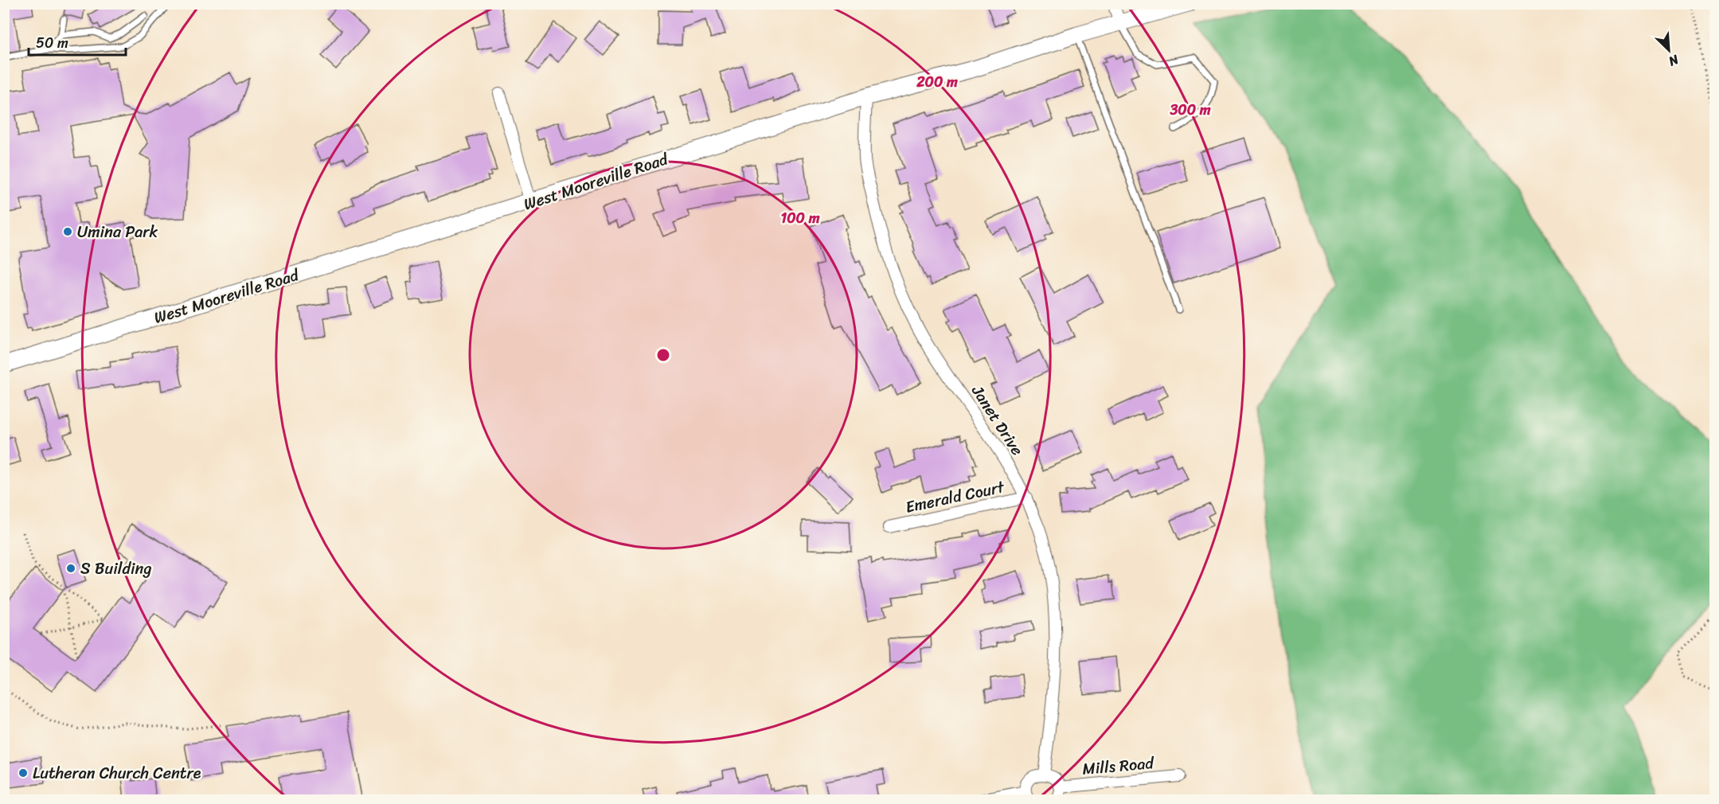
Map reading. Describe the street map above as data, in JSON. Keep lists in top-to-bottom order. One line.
{"streets":{"main road":["West Mooreville Road"],"street":["Janet Drive","Emerald Court","Mills Road"]},"crossings":[["West Mooreville Road","Janet Drive"],["Janet Drive","Emerald Court"]],"places":["Umina Park","S Building","Lutheran Church Centre"],"scale_bar":"50 m","north":"bottom right","rings":["200 m","300 m","100 m"]}
